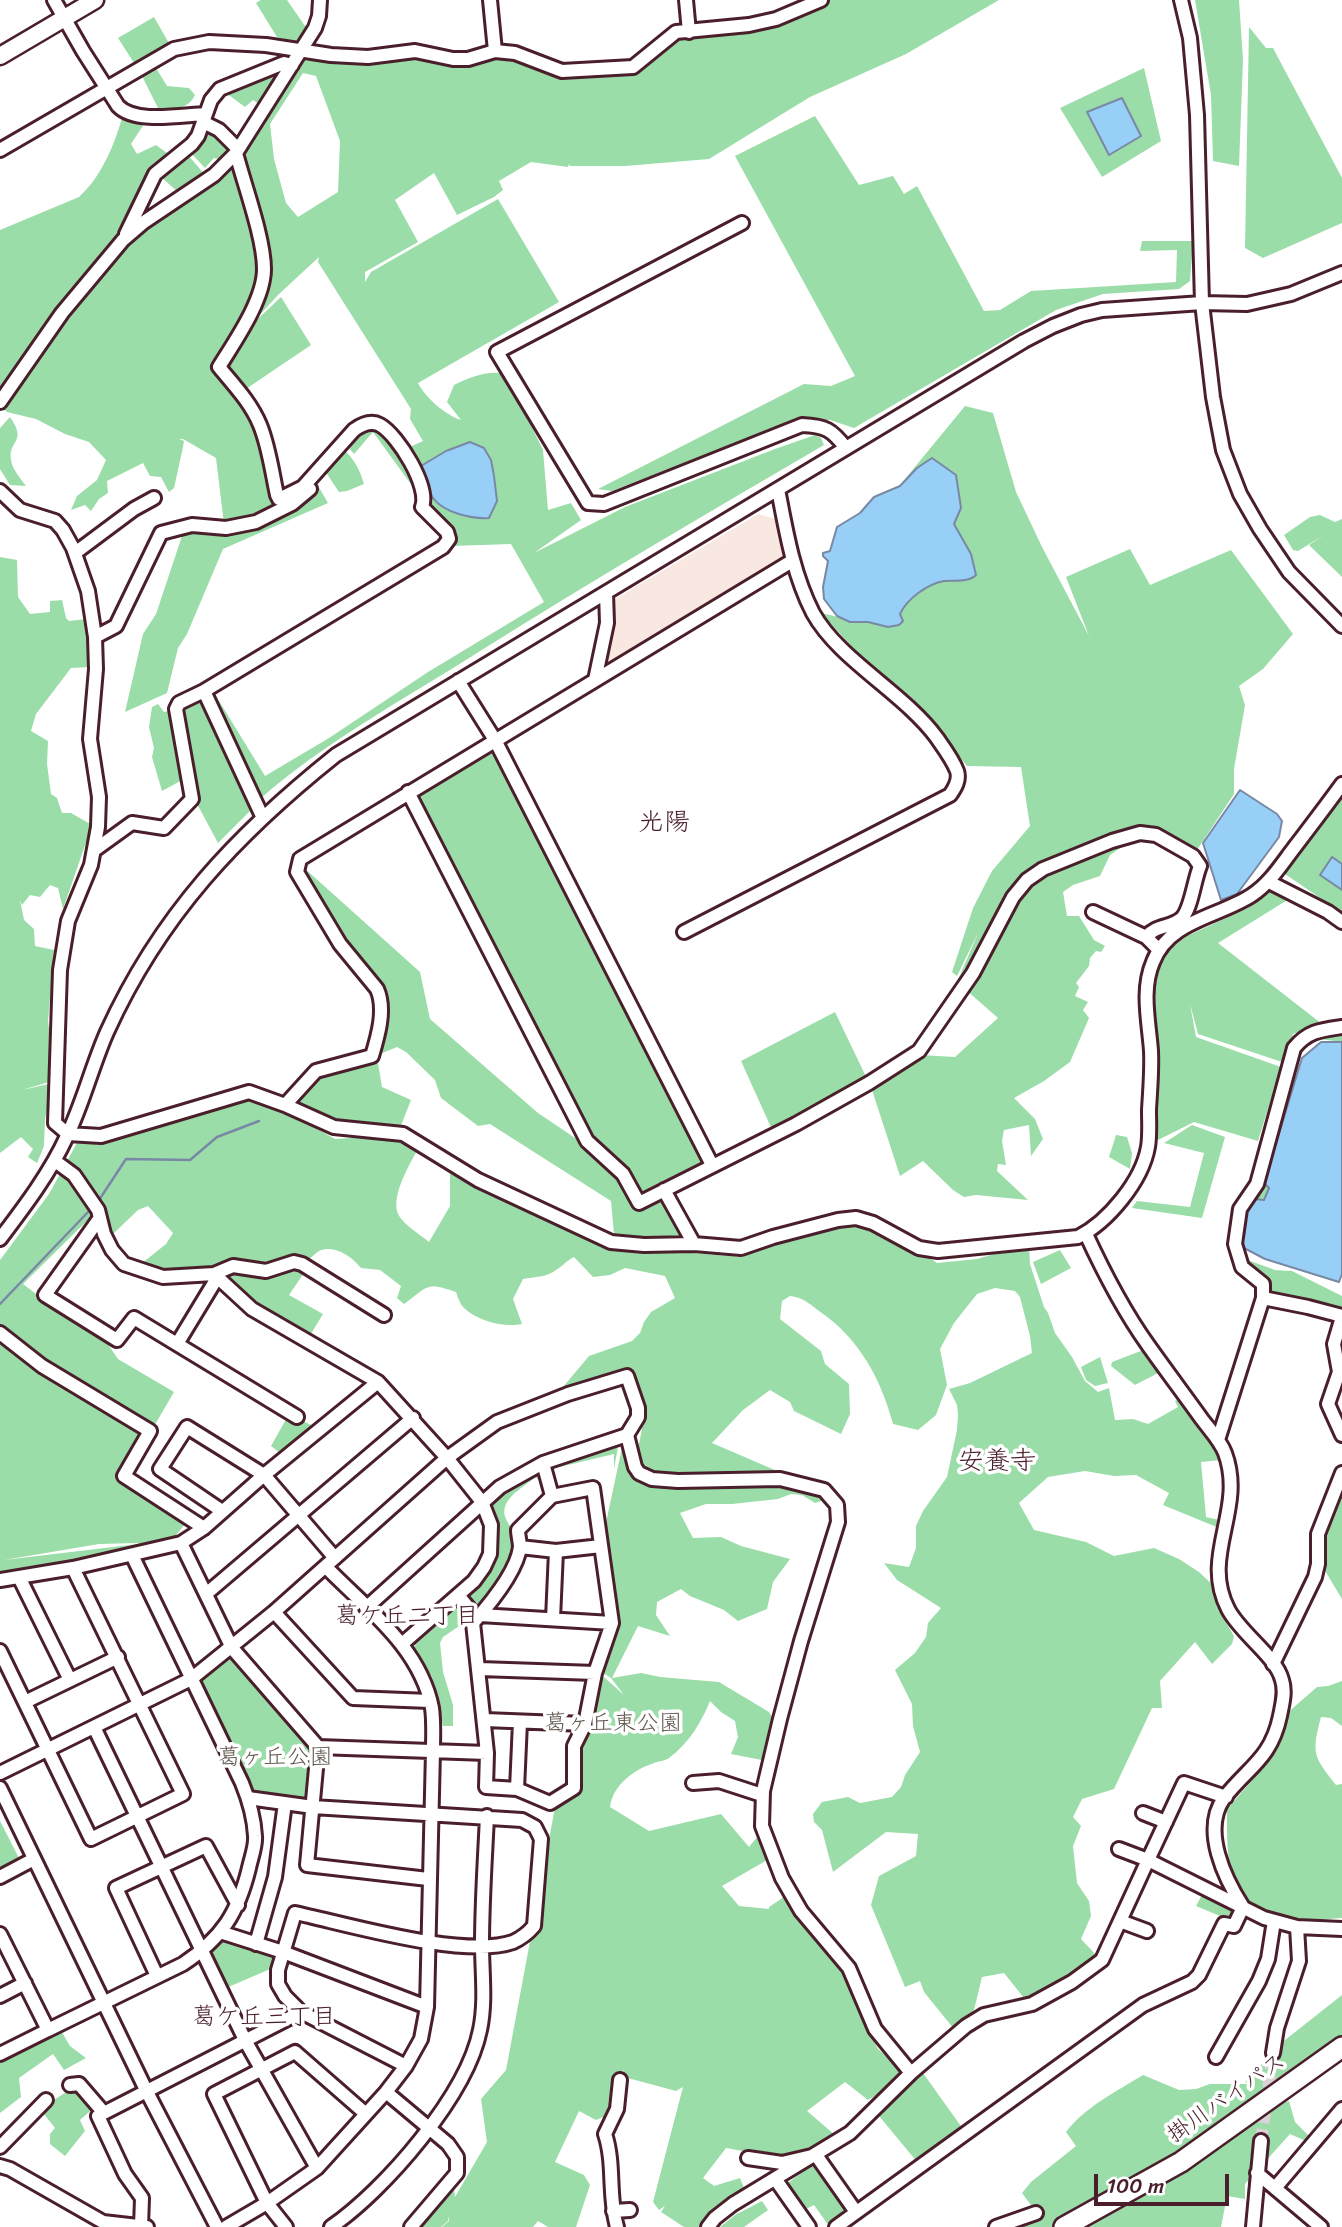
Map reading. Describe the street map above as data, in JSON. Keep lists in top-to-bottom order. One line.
{"streets":{"highway":["掛川バイパス"]},"districts":["光陽","安養寺","葛ケ丘二丁目","葛ケ丘三丁目"],"parks":["葛ヶ丘東公園","葛ヶ丘公園"],"scale_bar":"100 m"}
